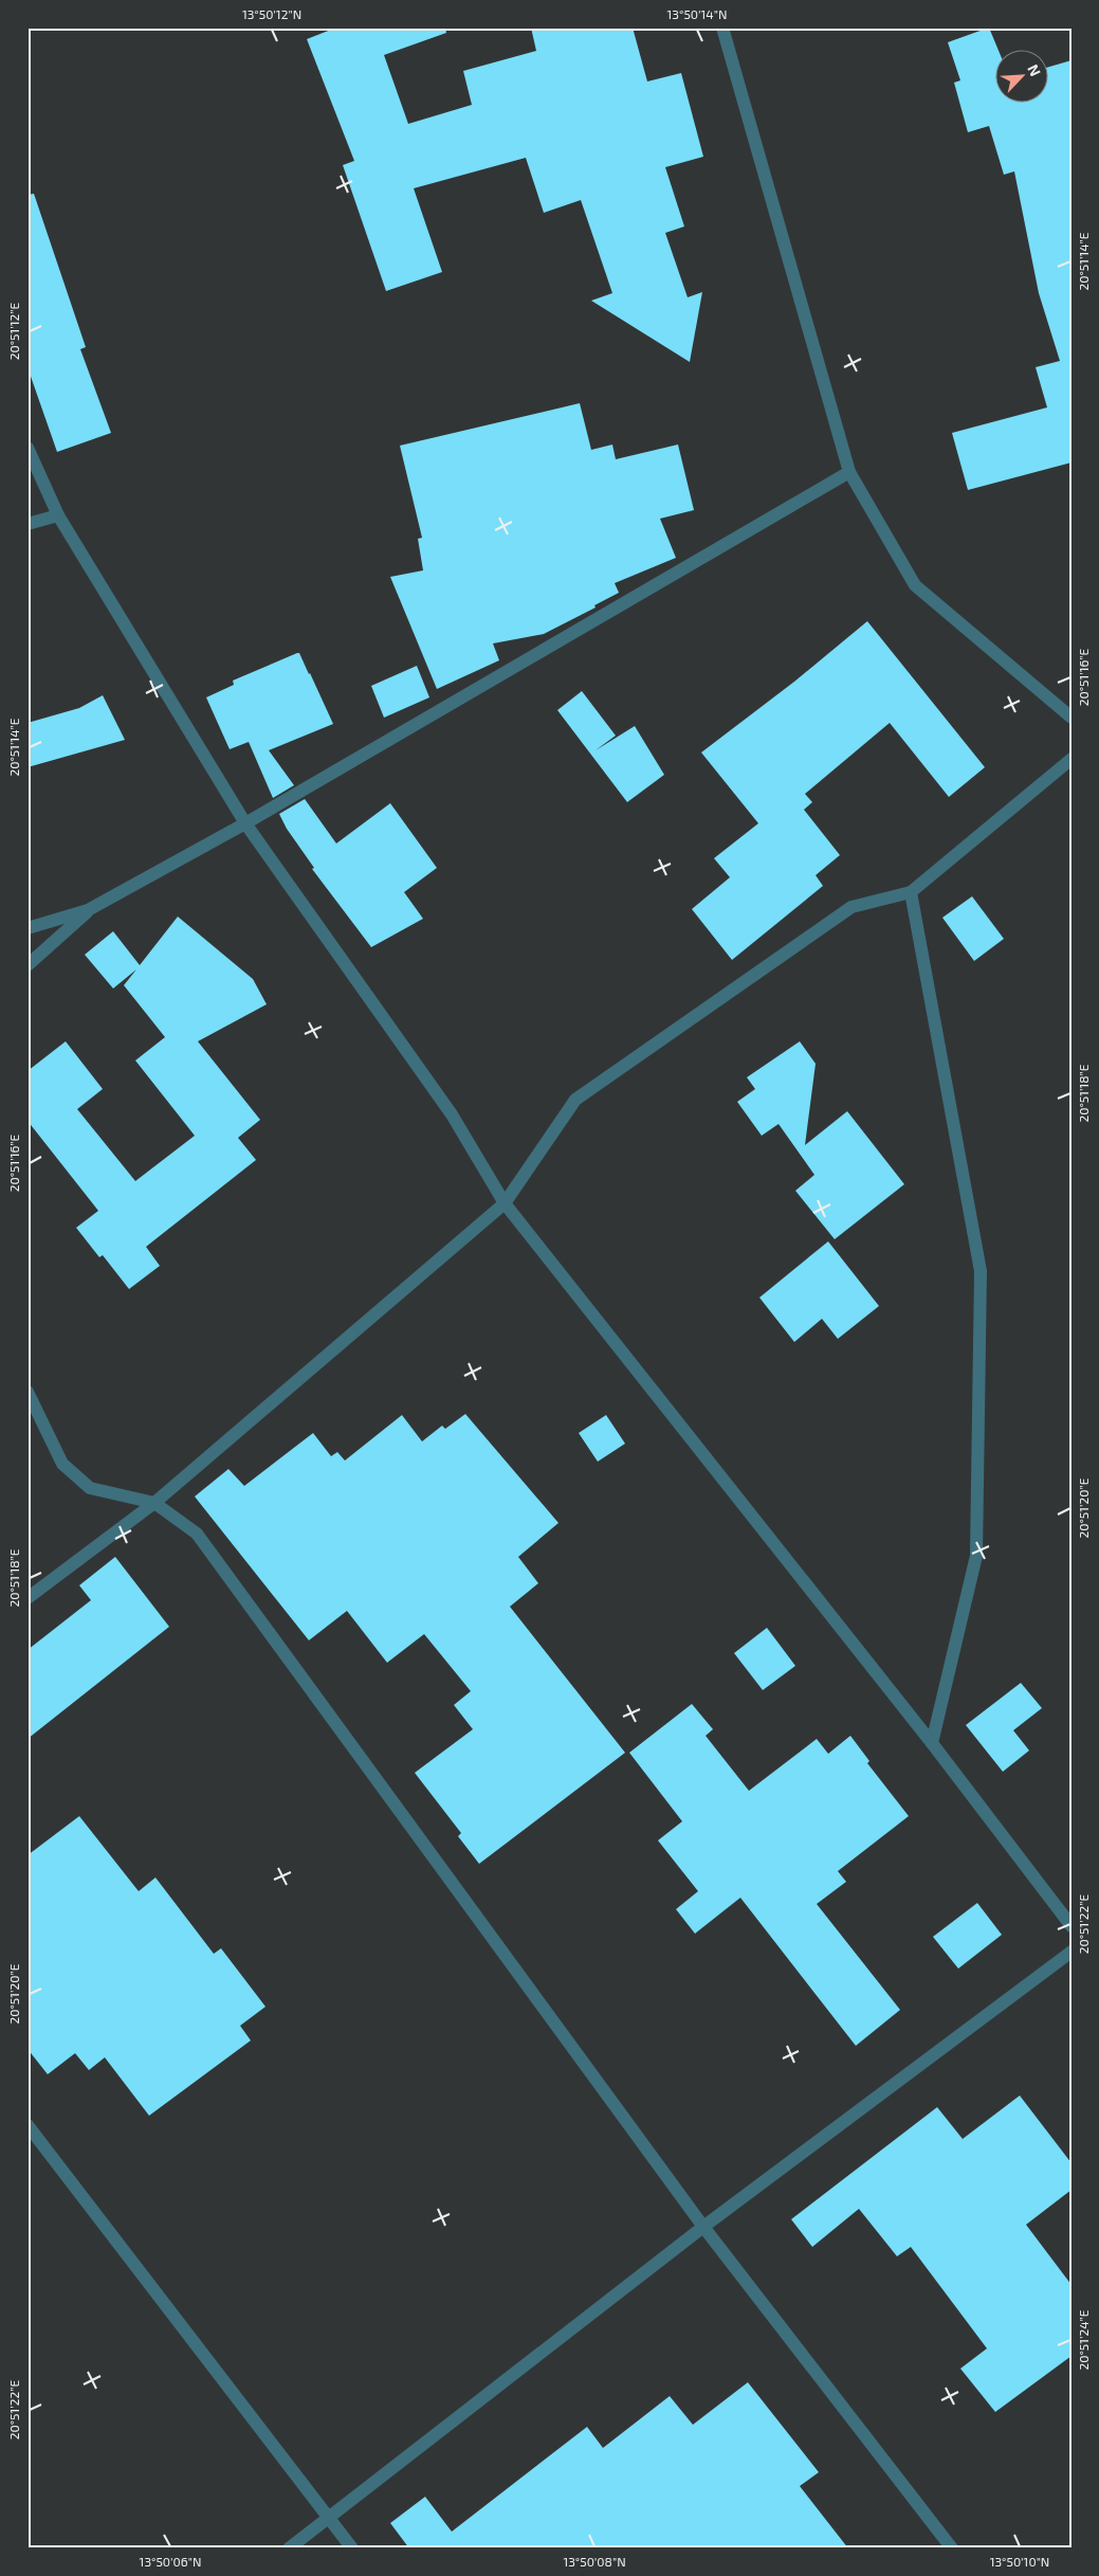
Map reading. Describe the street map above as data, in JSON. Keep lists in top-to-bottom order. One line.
{"north":"top right","coordinates":["13°50'12\"N","13°50'14\"N","20°51'14\"E","20°51'12\"E","20°51'16\"E","20°51'18\"E","20°51'20\"E","20°51'22\"E","20°51'24\"E","13°50'06\"N","13°50'08\"N","13°50'10\"N"]}
